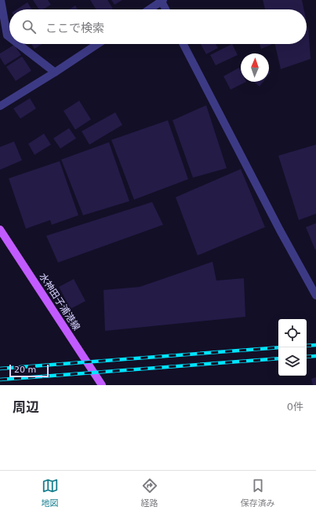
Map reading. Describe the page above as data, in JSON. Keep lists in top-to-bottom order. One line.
{"streets":{"main road":["水神田子浦港線"]},"scale_bar":"20 m","north":"top","page":{"search":"ここで検索","scale":"20 m","heading":["周辺","0件"],"nav":["地図","経路","保存済み"]}}
